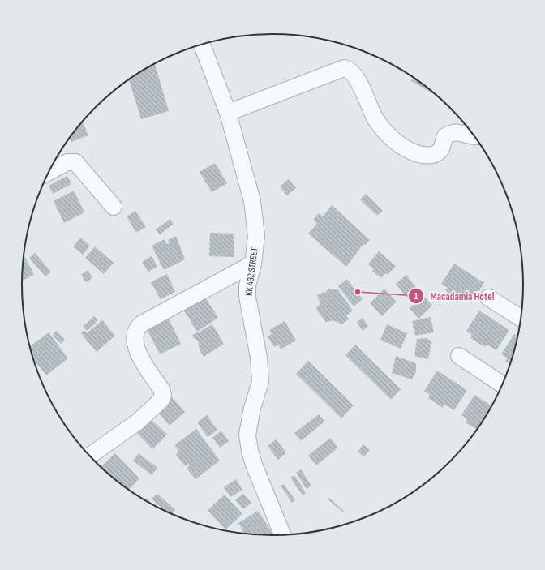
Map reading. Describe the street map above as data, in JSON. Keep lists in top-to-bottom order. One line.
{"streets":{"street":["KK 432 STREET"]},"places":["Macadamia Hotel"]}
